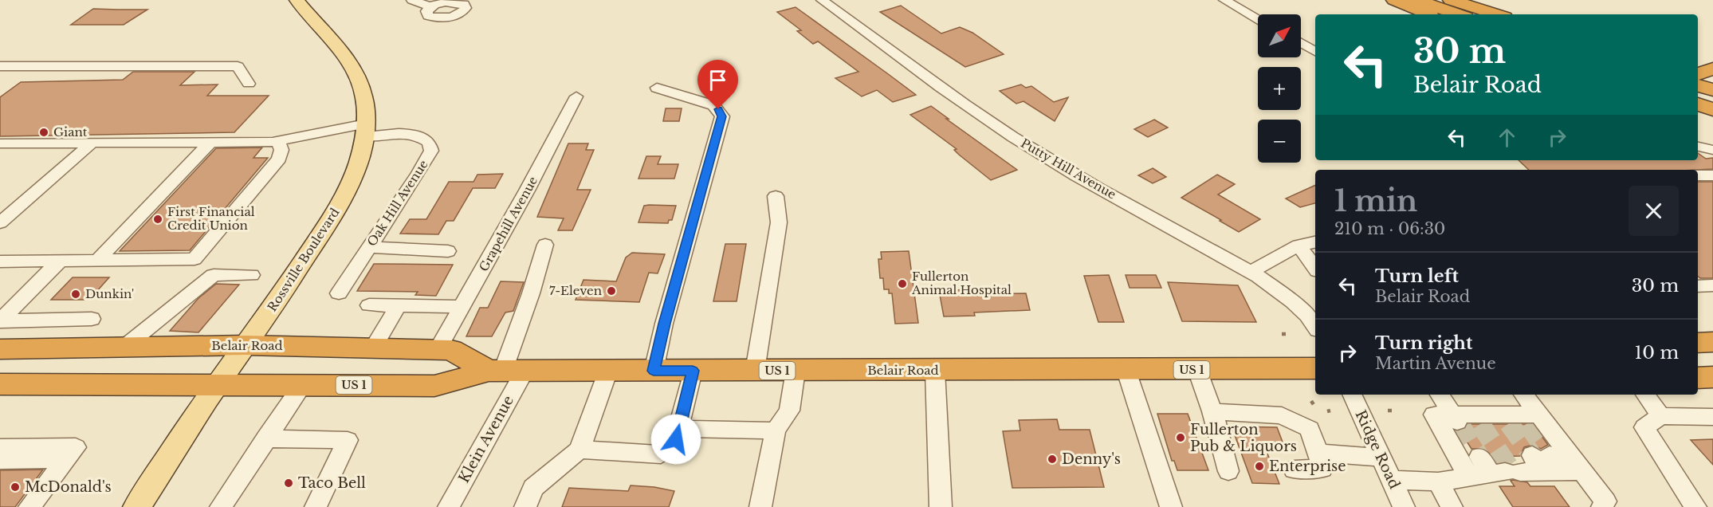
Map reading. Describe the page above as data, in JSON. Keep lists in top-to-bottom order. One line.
{"streets":{"highway":["Belair Road","US 1"],"main road":["Rossville Boulevard"],"street":["Putty Hill Avenue","Oak Hill Avenue","Grapehill Avenue","Klein Avenue","Ridge Road"]},"crossings":[["Oak Hill Avenue","Rossville Boulevard"],["Grapehill Avenue","Belair Road"],["Rossville Boulevard","Belair Road"],["Belair Road","Klein Avenue"]],"places":["Giant","First Financial Credit Union","Fullerton Animal Hospital","7-Eleven","Dunkin'","Fullerton Pub & Liquors","Denny's","Enterprise","Taco Bell","McDonald's"],"north":"top right","page":{"map_buttons":["+","−"],"turn":["30 m","Belair Road"],"heading":["1 min","210 m · 06:30"],"list":[{"name":"Turn left","note":"Belair Road","value":"30 m"},{"name":"Turn right","note":"Martin Avenue","value":"10 m"}]}}
